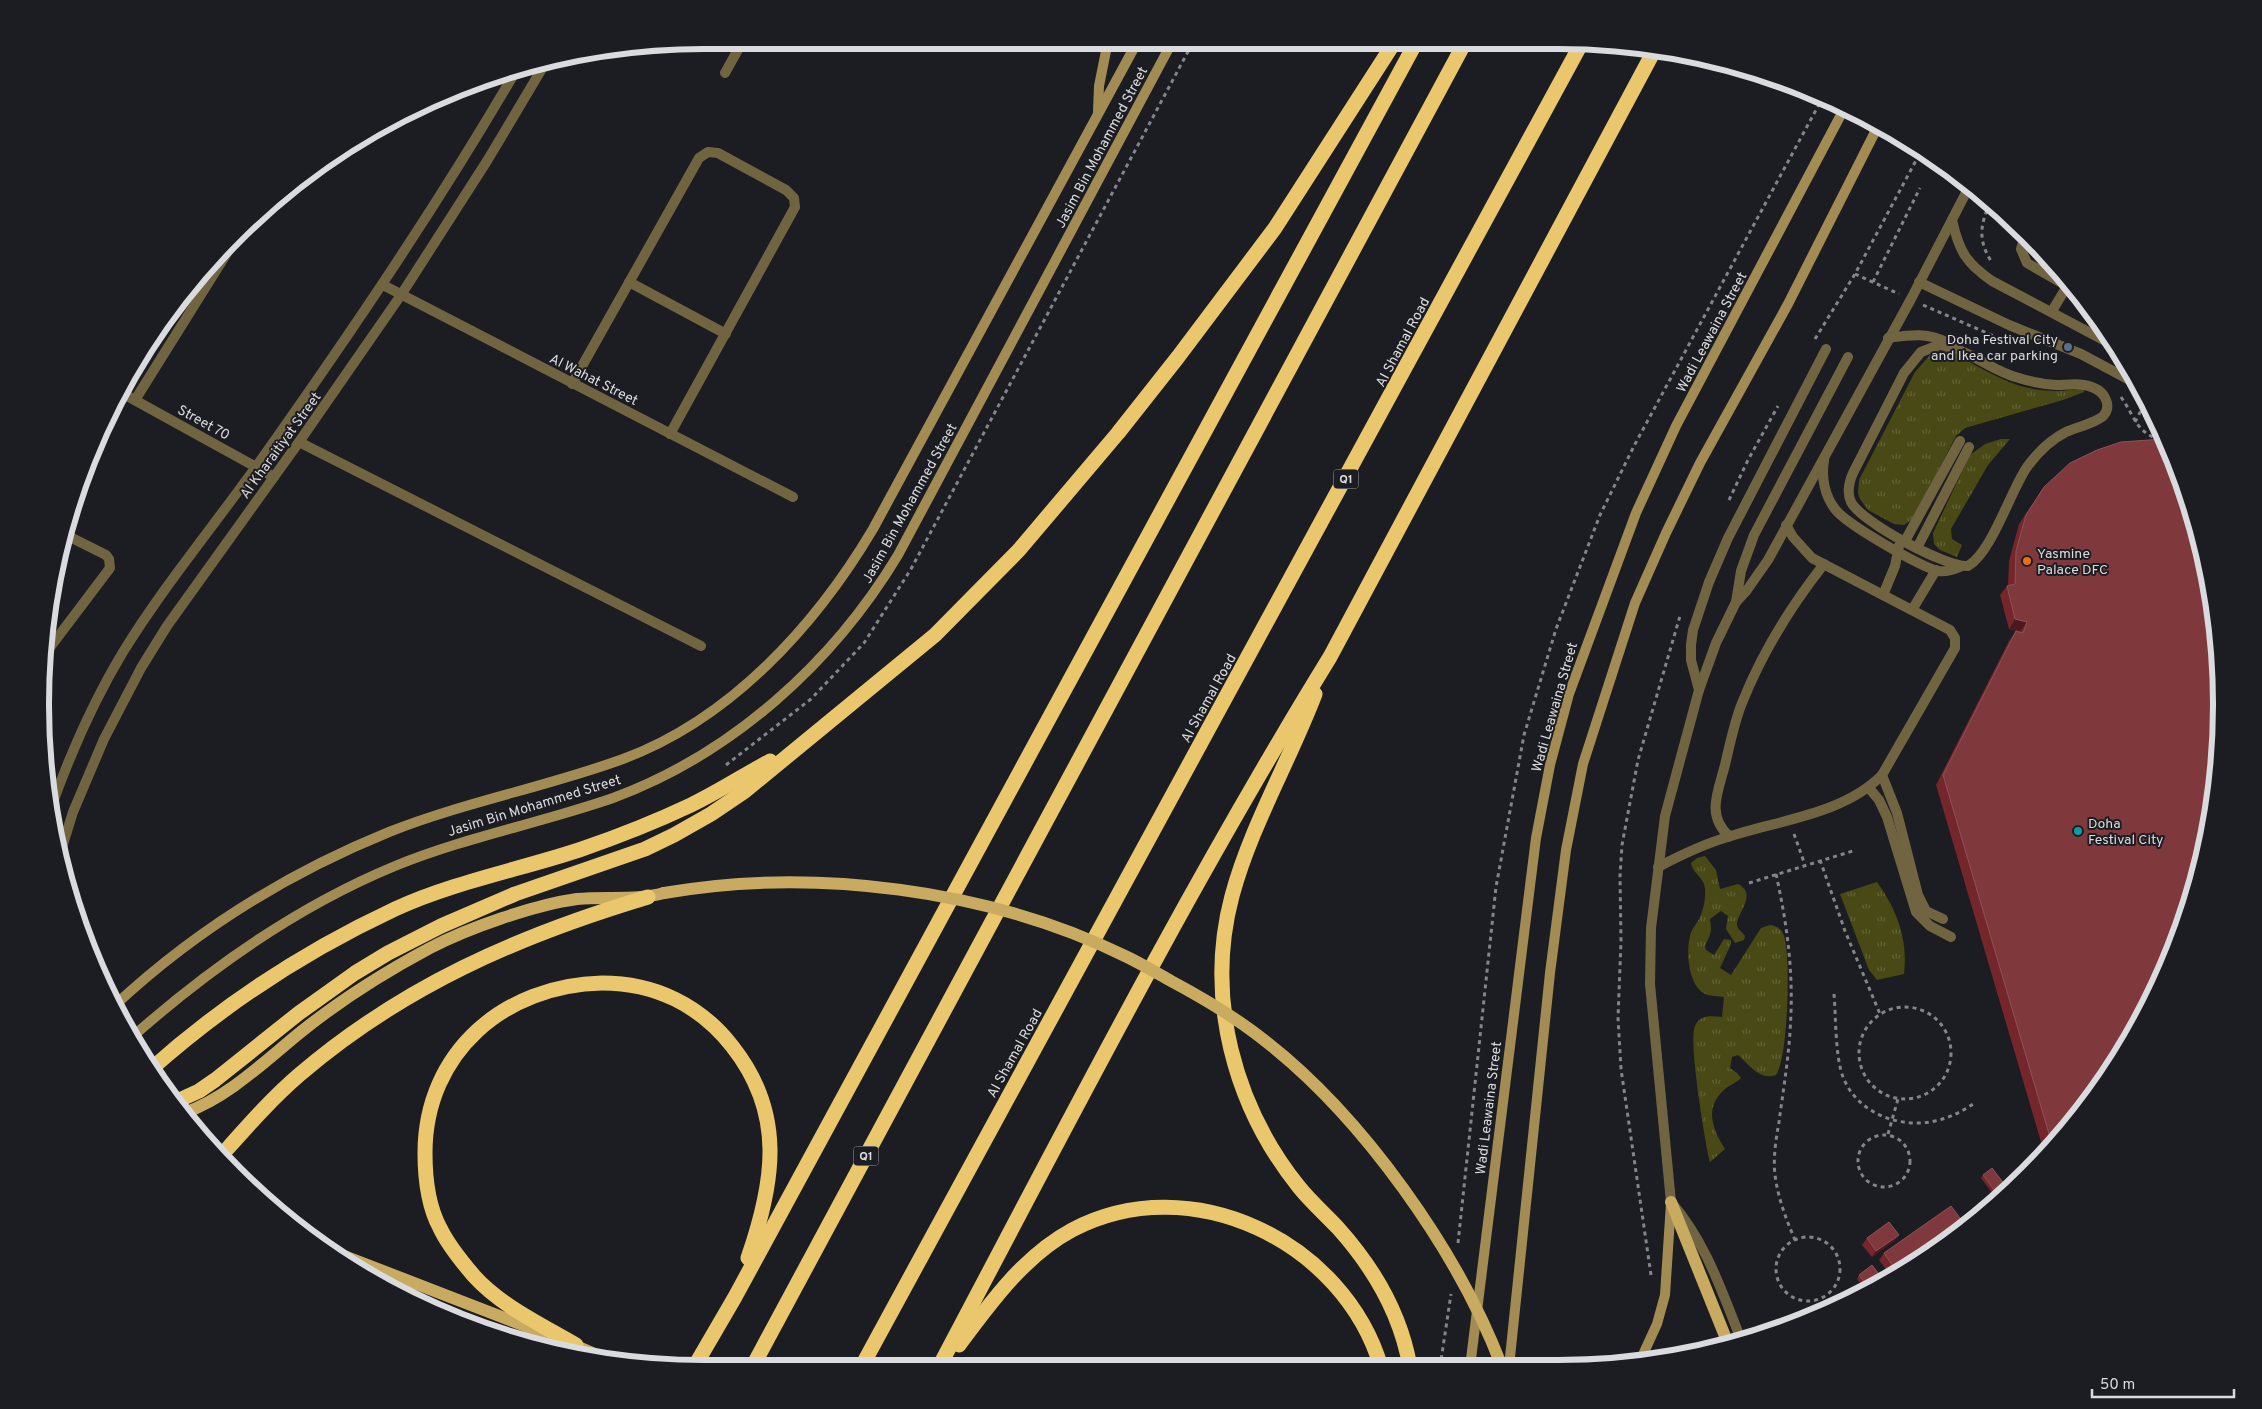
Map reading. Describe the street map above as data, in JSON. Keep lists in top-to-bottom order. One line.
{"streets":{"highway":["Al Shamal Road","Q1"],"main road":["Jasim Bin Mohammed Street","Wadi Leawaina Street"],"street":["Al Wahat Street","Street 70","Al Kharaitiyat Street"]},"crossings":[["Al Wahat Street","Al Kharaitiyat Street"],["Street 70","Al Kharaitiyat Street"]],"places":["Doha Festival City and Ikea car parking","Yasmine Palace DFC","Doha Festival City"],"scale_bar":"50 m"}
